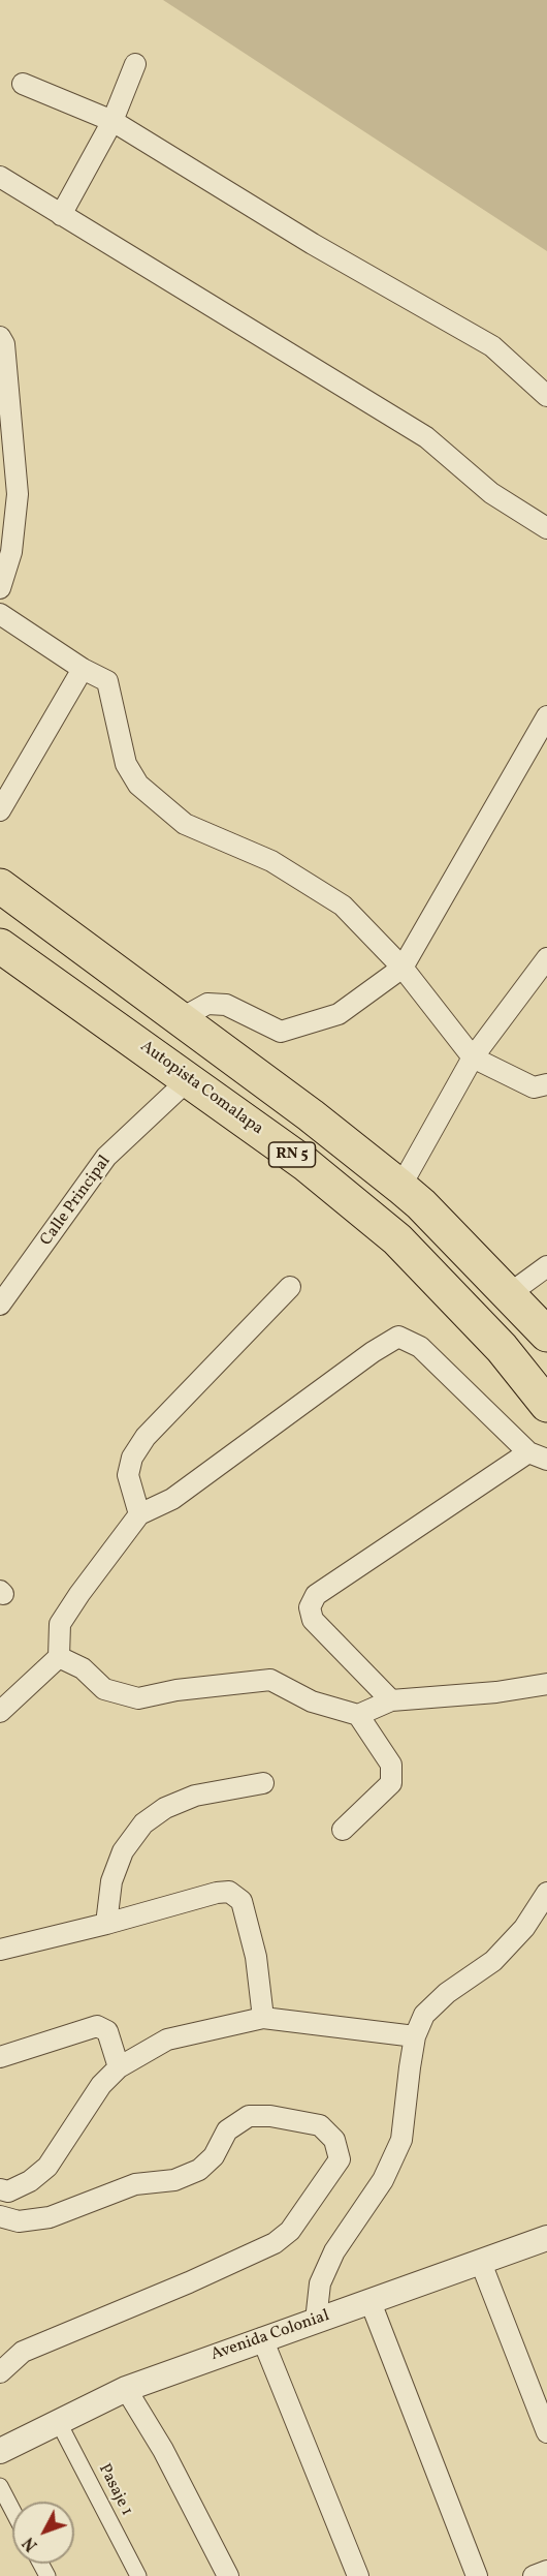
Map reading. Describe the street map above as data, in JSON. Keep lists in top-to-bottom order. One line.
{"streets":{"highway":["Autopista Comalapa","RN 5"],"street":["Calle Principal","Avenida Colonial","Pasaje 1"]},"crossings":[["Autopista Comalapa","Calle Principal"],["Avenida Colonial","Pasaje 1"]],"north":"bottom left"}
